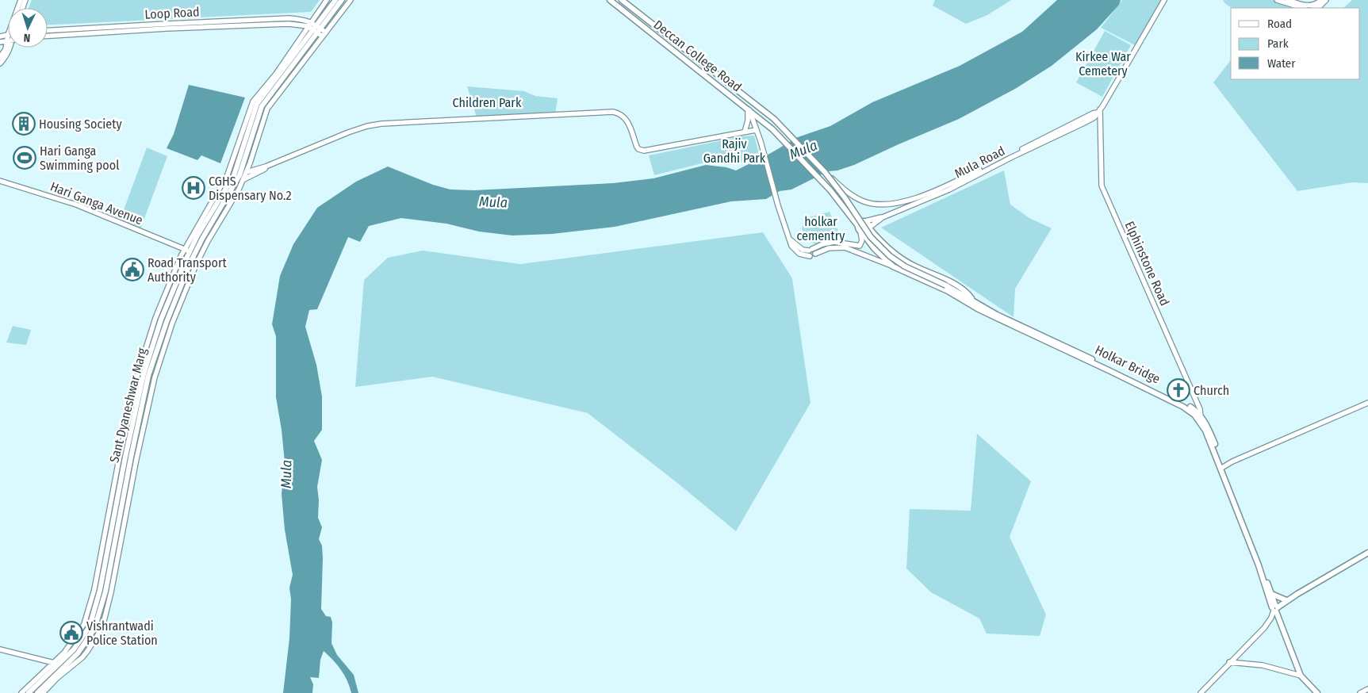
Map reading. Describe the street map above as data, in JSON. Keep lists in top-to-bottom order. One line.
{"streets":{"main road":["Deccan College Road","Elphinstone Road","Holkar Bridge","Sant Dyaneshwar Marg"],"street":["Loop Road","Mula Road","Hari Ganga Avenue"]},"crossings":[["Loop Road","Sant Dyaneshwar Marg"],["Deccan College Road","Mula Road"],["Deccan College Road","Elphinstone Road"],["Deccan College Road","Holkar Bridge"],["Mula Road","Elphinstone Road"],["Hari Ganga Avenue","Sant Dyaneshwar Marg"],["Elphinstone Road","Holkar Bridge"]],"water":["Mula"],"parks":["Kirkee War Cemetery","Children Park","Rajiv Gandhi Park","holkar cementry"],"places":{"building":["Housing Society"],"sports":["Hari Ganga Swimming pool"],"hospital":["CGHS Dispensary No.2"],"public building":["Road Transport Authority","Vishrantwadi Police Station"],"church":["Church"]},"legend":["Road","Park","Water"],"north":"bottom"}
